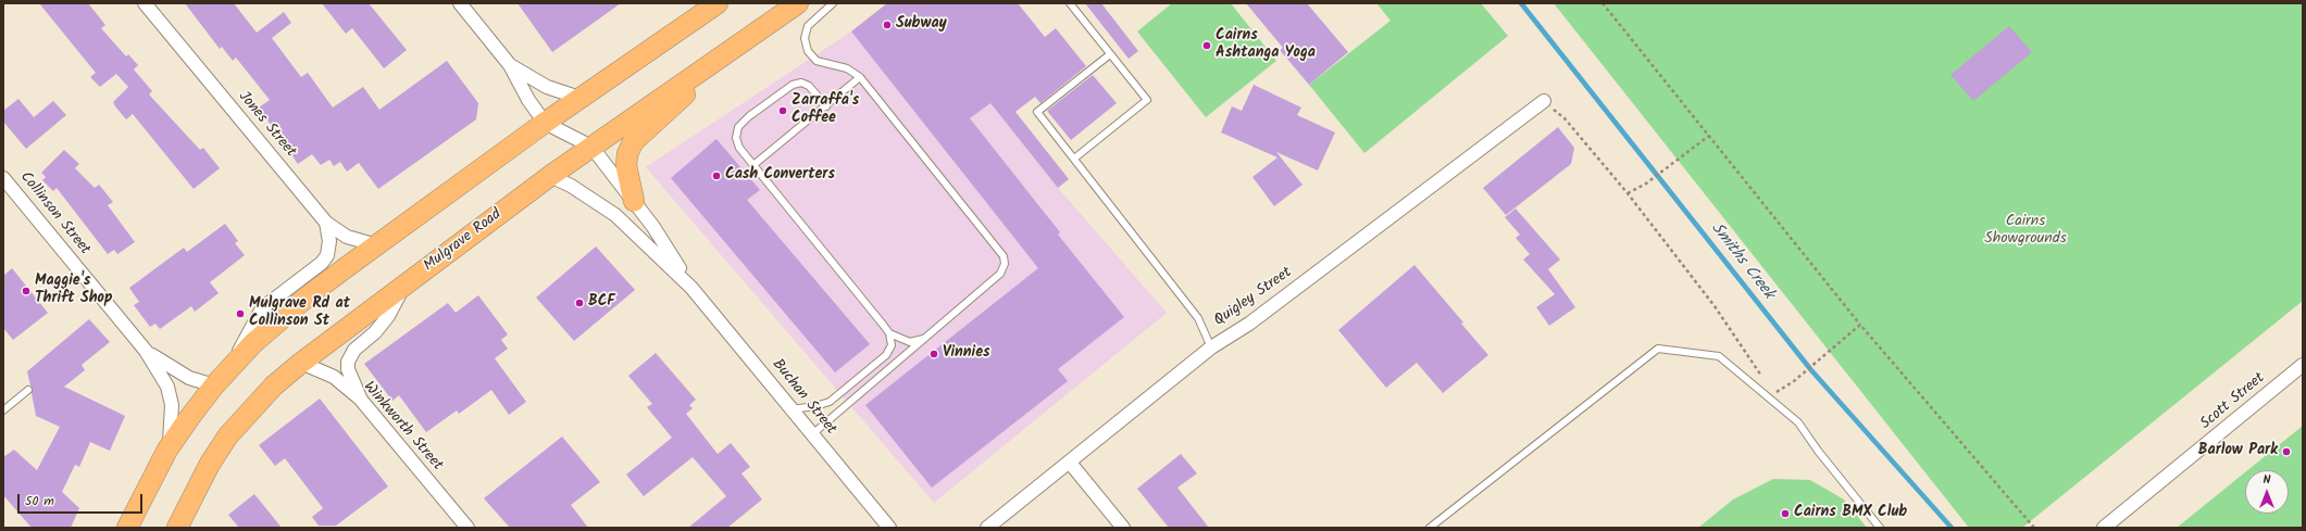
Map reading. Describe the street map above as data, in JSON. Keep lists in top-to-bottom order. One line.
{"streets":{"main road":["Mulgrave Road"],"street":["Jones Street","Collinson Street","Quigley Street","Buchan Street","Scott Street","Winkworth Street"]},"crossings":[["Mulgrave Road","Buchan Street"],["Mulgrave Road","Winkworth Street"]],"water":["Smiths Creek"],"parks":["Cairns Showgrounds"],"places":["Subway","Cairns Ashtanga Yoga","Zarraffa's Coffee","Cash Converters","Maggie's Thrift Shop","BCF","Mulgrave Rd at Collinson St","Vinnies","Barlow Park","Cairns BMX Club"],"scale_bar":"50 m","north":"top"}
